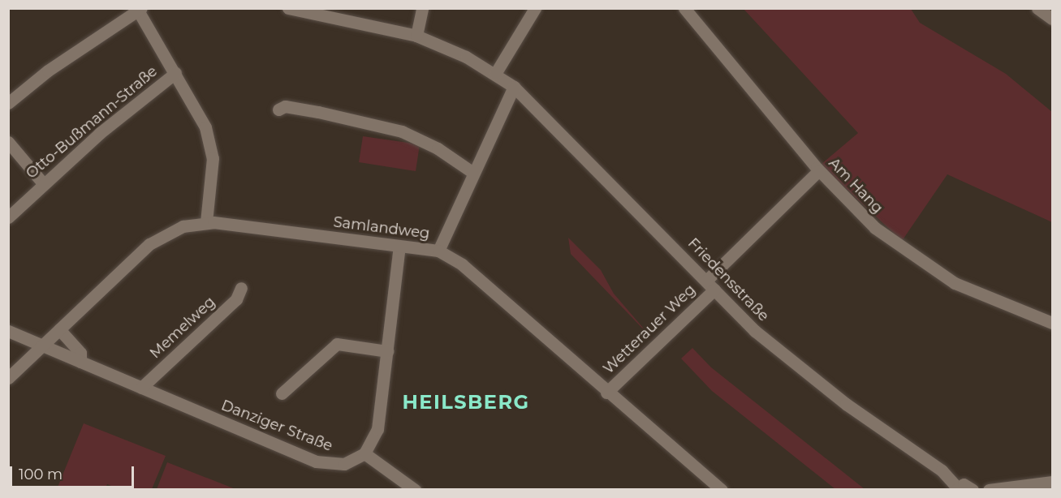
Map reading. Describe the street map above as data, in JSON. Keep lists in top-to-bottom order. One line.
{"streets":{"street":["Otto-Bußmann-Straße","Am Hang","Samlandweg","Friedensstraße","Memelweg","Wetterauer Weg","Danziger Straße"]},"crossings":[["Am Hang","Wetterauer Weg"],["Samlandweg","Wetterauer Weg"],["Samlandweg","Danziger Straße"],["Friedensstraße","Wetterauer Weg"],["Memelweg","Danziger Straße"]],"districts":["HEILSBERG"],"scale_bar":"100 m"}
